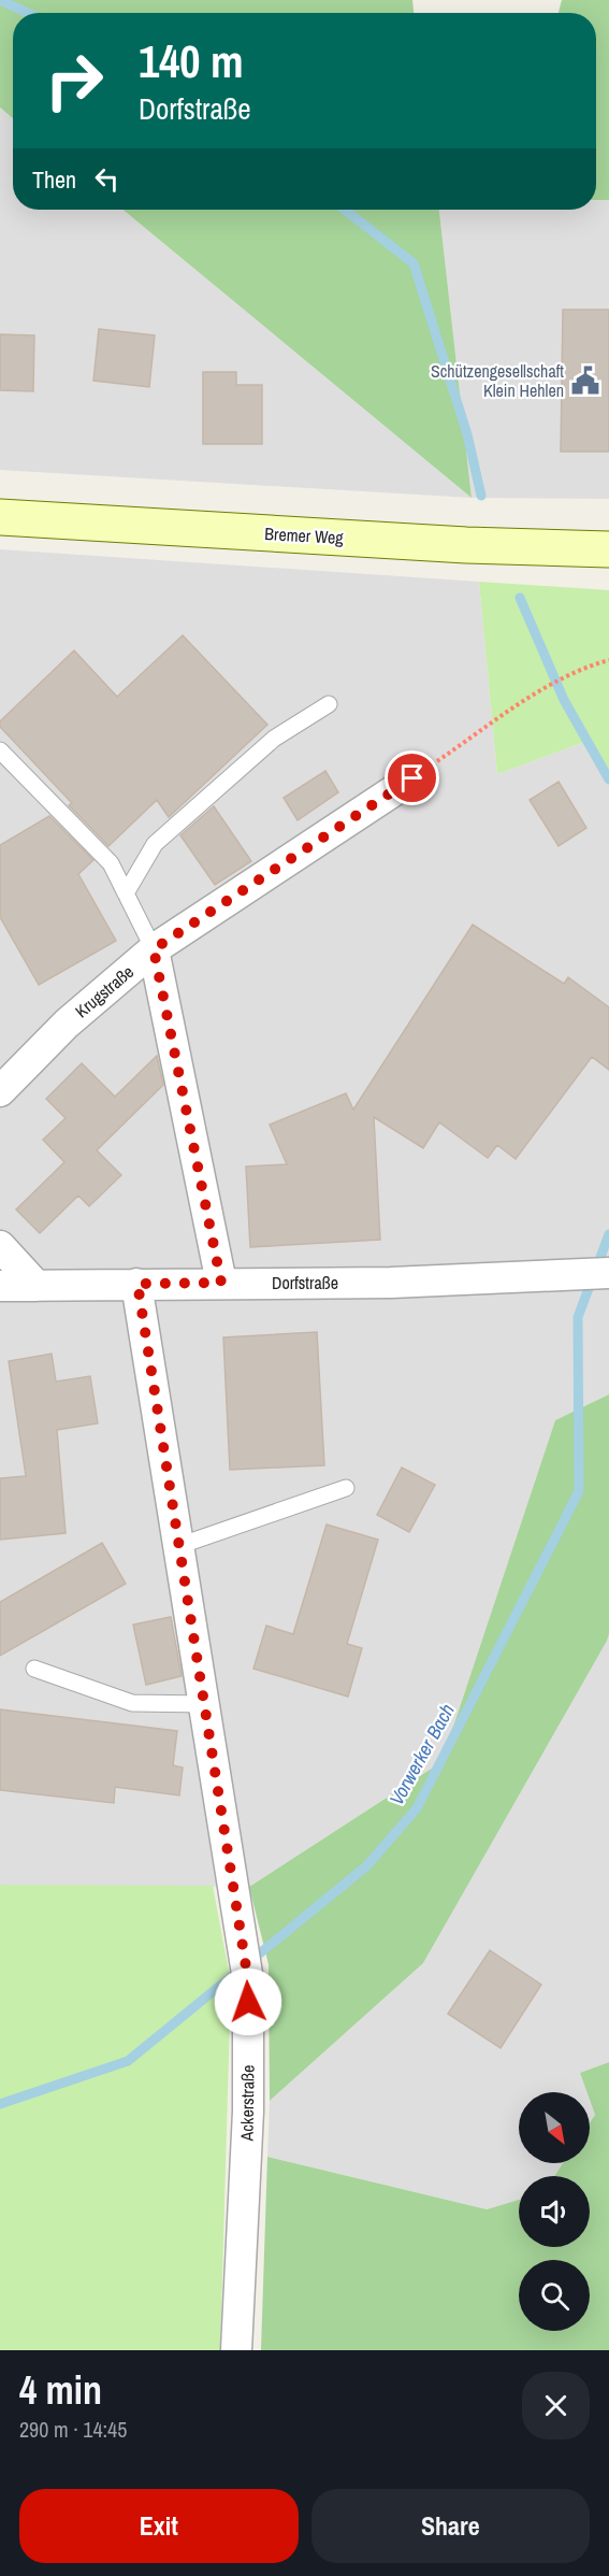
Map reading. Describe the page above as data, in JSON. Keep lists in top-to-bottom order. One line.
{"streets":{"main road":["Bremer Weg"],"street":["Krugstraße","Dorfstraße","Ackerstraße"]},"crossings":[["Dorfstraße","Ackerstraße"]],"water":["Vorwerker Bach"],"places":{"public building":["Schützengesellschaft Klein Hehlen"]},"north":"bottom right","page":{"turn":["140 m","Dorfstraße"],"then":"Then","heading":["4 min","290 m · 14:45"],"buttons":["Exit","Share"]}}
